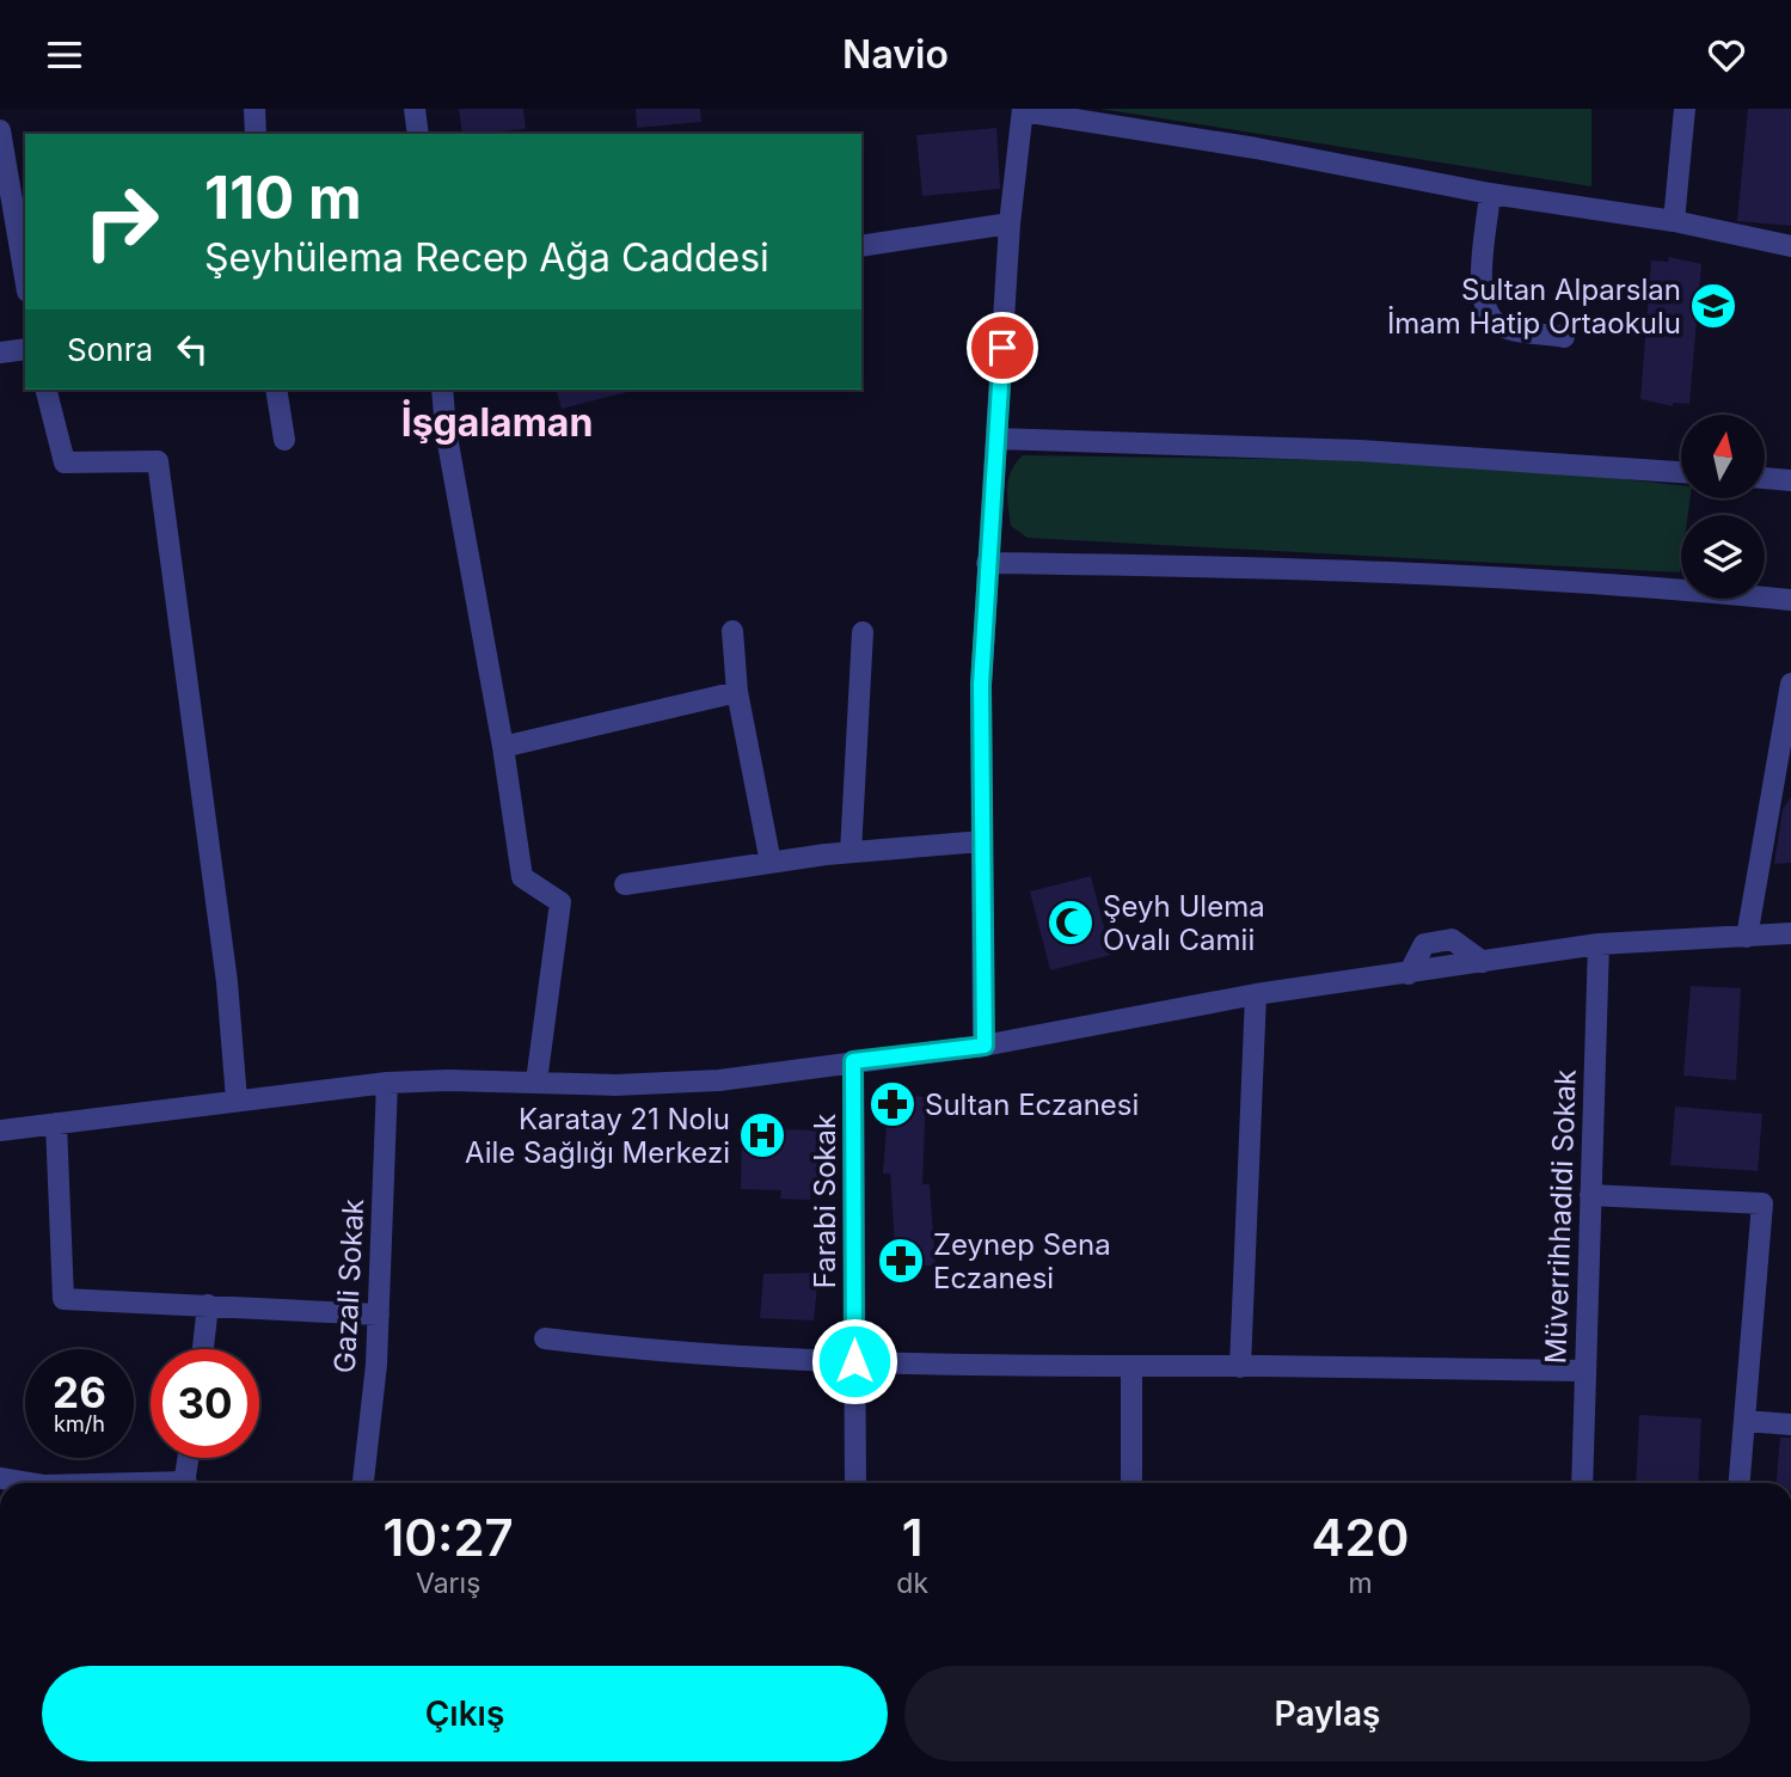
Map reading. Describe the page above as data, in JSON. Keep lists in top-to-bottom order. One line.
{"streets":{"street":["Farabi Sokak","Müverrihhadidi Sokak","Gazali Sokak"]},"districts":["İşgalaman"],"places":{"school or university":["Sultan Alparslan İmam Hatip Ortaokulu"],"mosque":["Şeyh Ulema Ovalı Camii"],"pharmacy":["Sultan Eczanesi","Zeynep Sena Eczanesi"],"hospital":["Karatay 21 Nolu Aile Sağlığı Merkezi"]},"north":"top","page":{"header":"Navio","turn":["110 m","Şeyhülema Recep Ağa Caddesi"],"then":"Sonra","speed":"26 km/h","limit":"30","eta":["10:27","Varış","1","dk","420","m"],"buttons":["Çıkış","Paylaş"]}}
